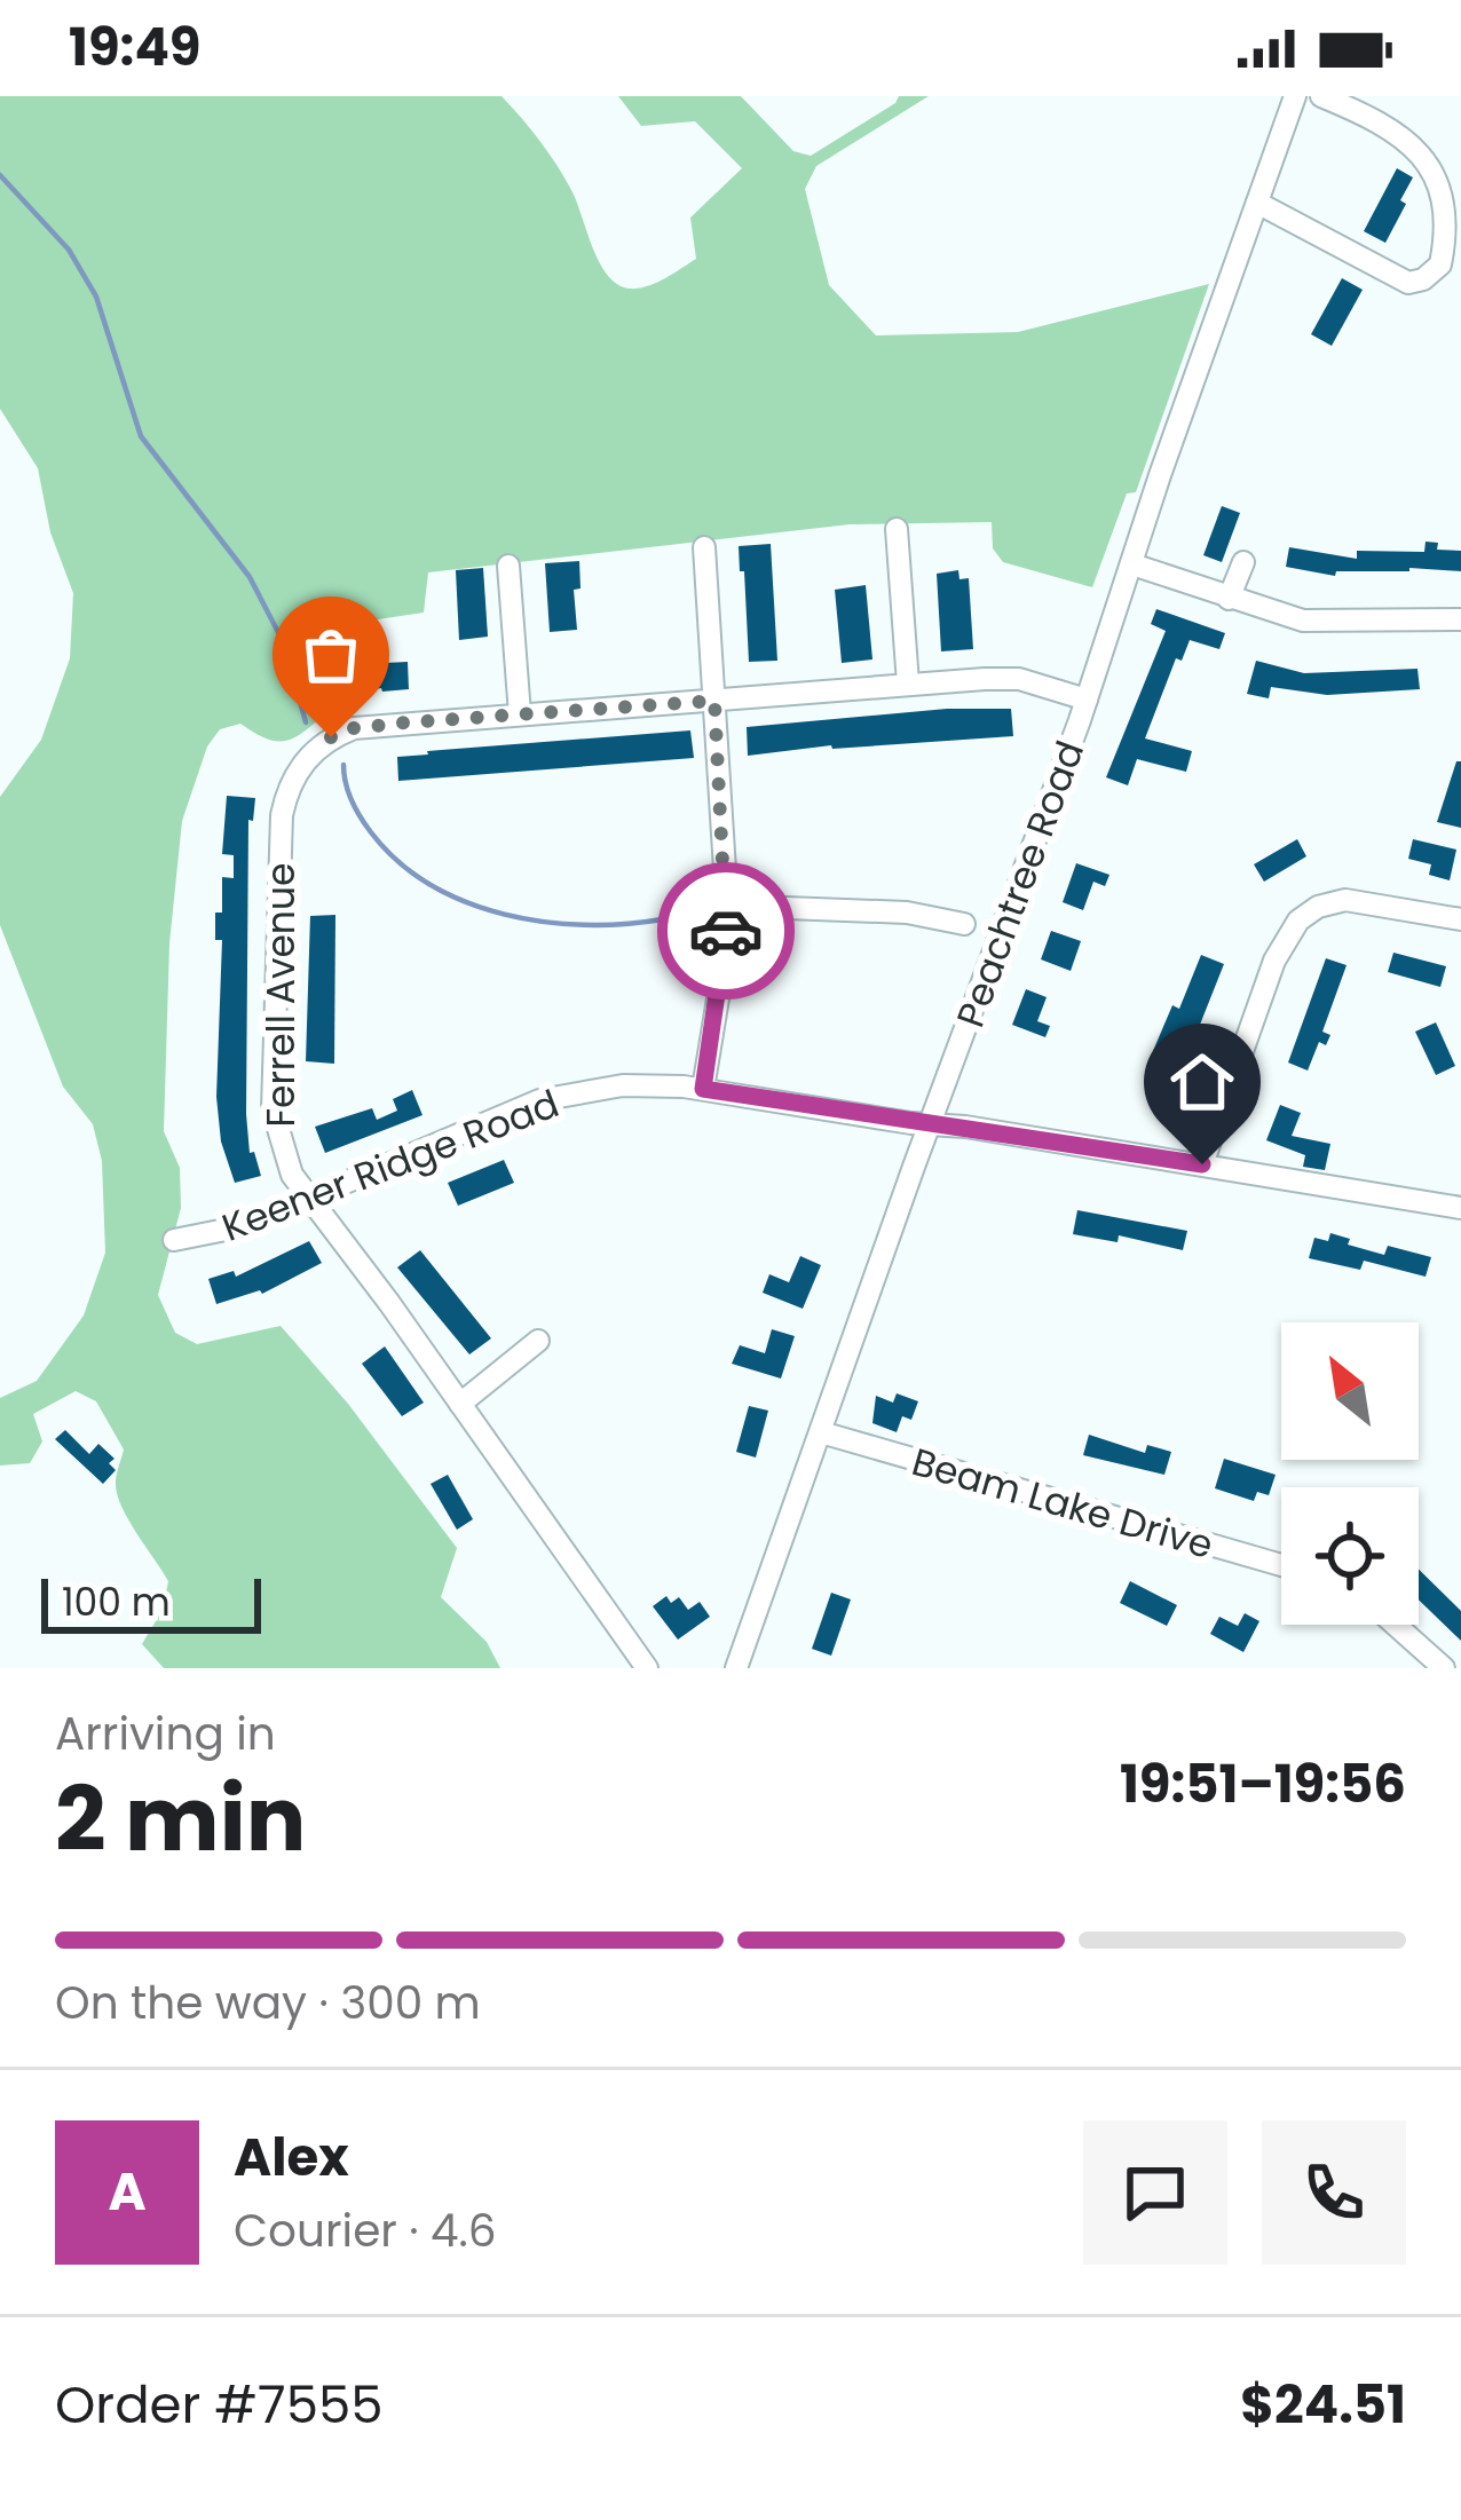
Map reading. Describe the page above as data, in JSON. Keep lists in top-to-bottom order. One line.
{"streets":{"street":["Peachtree Road","Ferrell Avenue","Keener Ridge Road","Beam Lake Drive"]},"crossings":[["Peachtree Road","Ferrell Avenue"],["Peachtree Road","Keener Ridge Road"],["Peachtree Road","Beam Lake Drive"],["Ferrell Avenue","Keener Ridge Road"]],"scale_bar":"100 m","north":"top left","page":{"status":"19:49","scale":"100 m","heading":["2 min","Arriving in","19:51–19:56"],"panel":["Alex","Courier · 4.6","Order #7555","$24.51"],"bar":"On the way · 300 m","round":"A"}}
